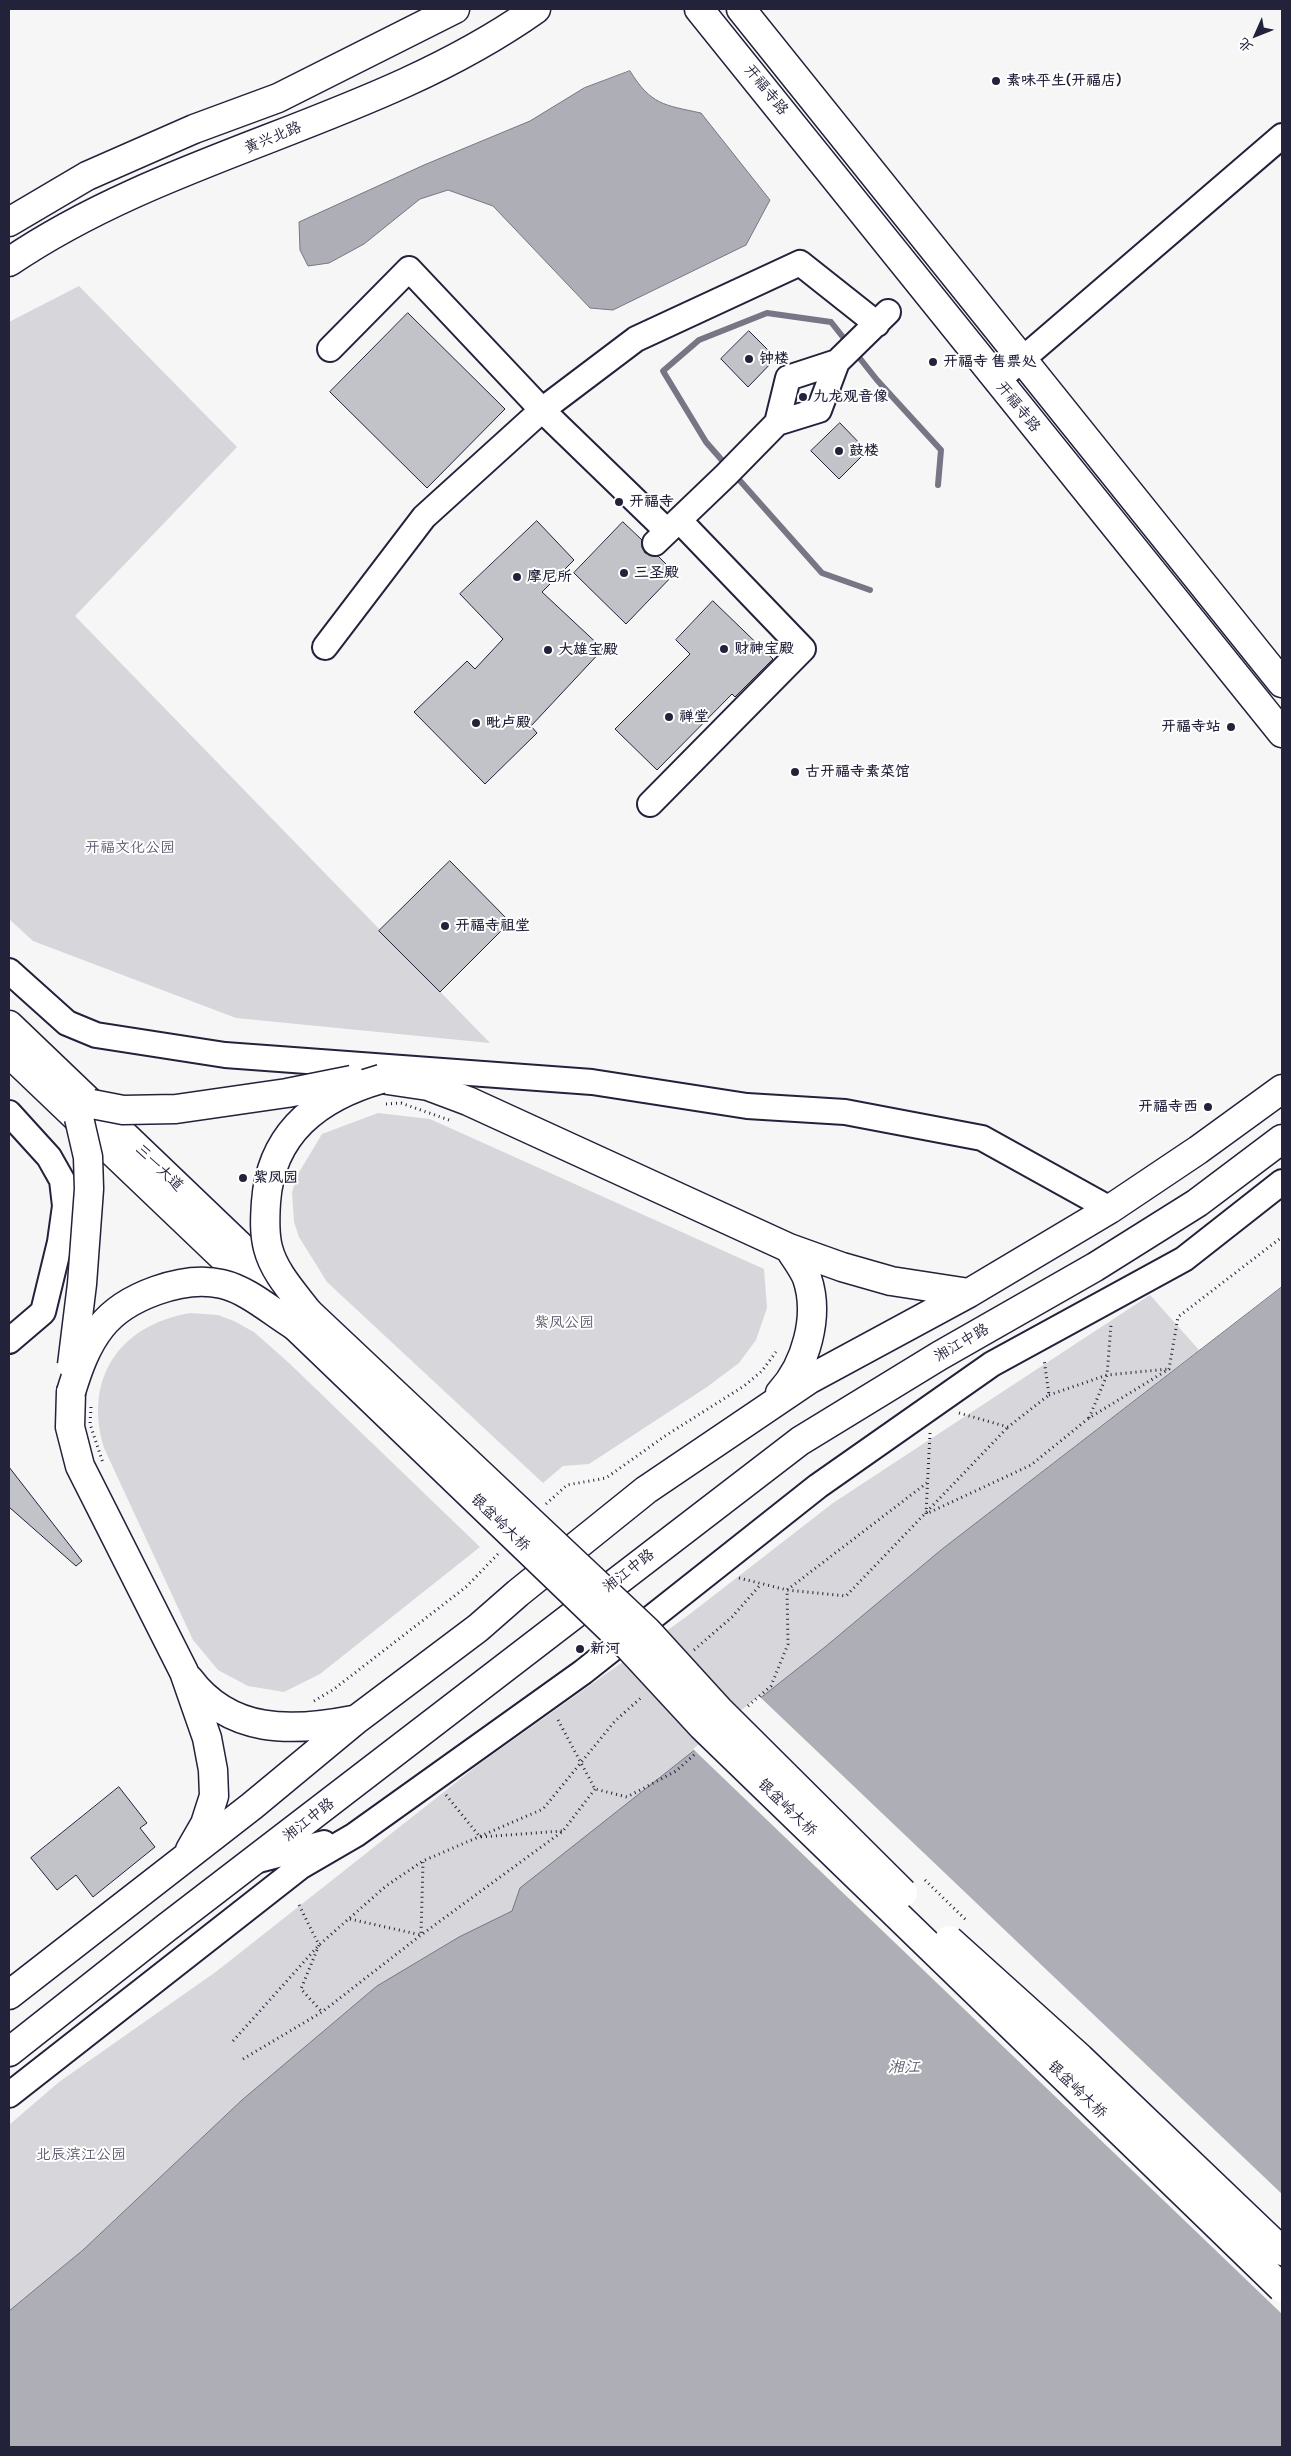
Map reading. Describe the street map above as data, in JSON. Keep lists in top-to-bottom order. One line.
{"streets":{"main road":["开福寺路","黄兴北路","三一大道","湘江中路","银盆岭大桥"]},"crossings":[["三一大道","银盆岭大桥"]],"water":["湘江"],"parks":["开福文化公园","紫凤公园","北辰滨江公园"],"places":["素味平生(开福店)","钟楼","开福寺 售票处","九龙观音像","鼓楼","开福寺","三圣殿","摩尼所","财神宝殿","大雄宝殿","禅堂","毗卢殿","开福寺站","古开福寺素菜馆","开福寺祖堂","开福寺西","紫凤园","新河"],"north":"bottom left"}
